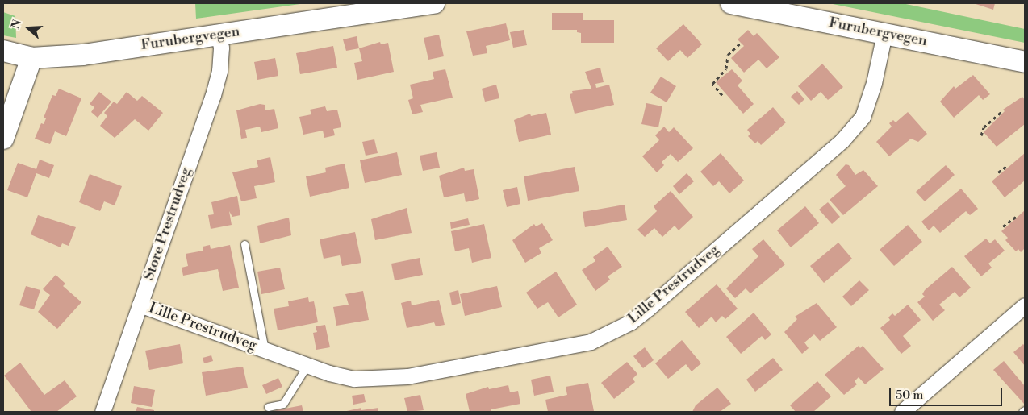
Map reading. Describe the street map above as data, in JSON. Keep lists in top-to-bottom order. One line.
{"streets":{"main road":["Furubergvegen"],"street":["Store Prestrudveg","Lille Prestrudveg"]},"crossings":[["Furubergvegen","Store Prestrudveg"],["Furubergvegen","Lille Prestrudveg"],["Store Prestrudveg","Lille Prestrudveg"]],"scale_bar":"50 m","north":"left"}
